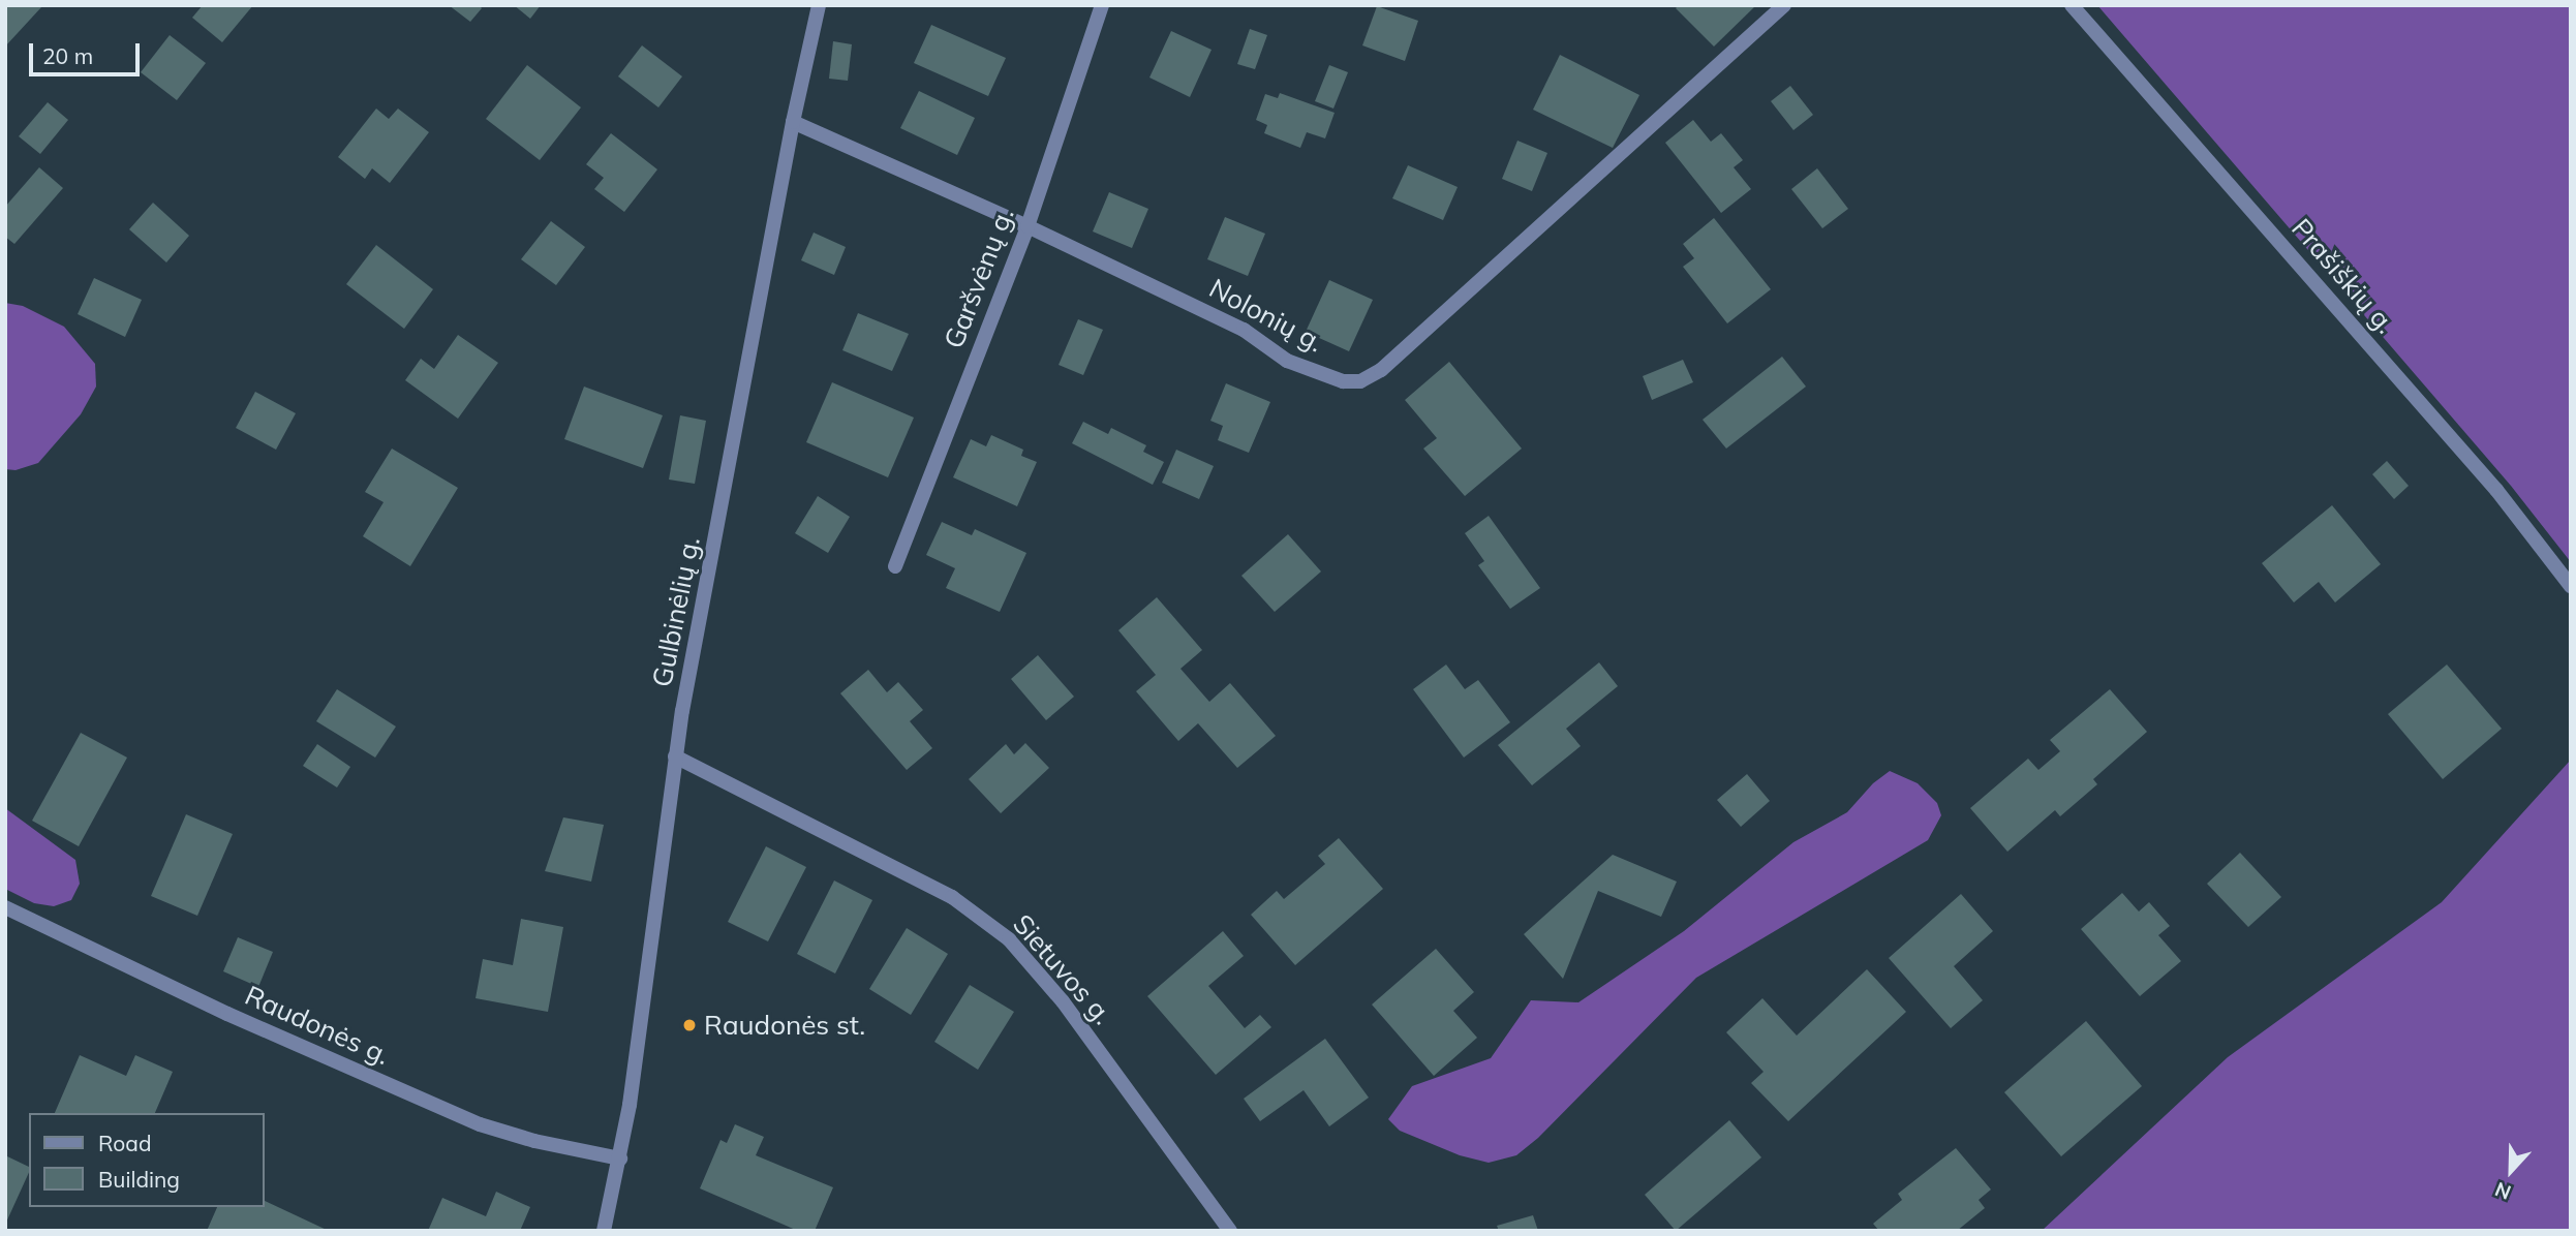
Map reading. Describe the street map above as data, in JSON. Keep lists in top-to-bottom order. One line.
{"streets":{"street":["Prašiškių g.","Garšvėnų g.","Nolonių g.","Gulbinėlių g.","Sietuvos g.","Raudonės g."]},"crossings":[["Garšvėnų g.","Nolonių g."],["Nolonių g.","Gulbinėlių g."],["Gulbinėlių g.","Sietuvos g."],["Gulbinėlių g.","Raudonės g."]],"places":["Raudonės st."],"legend":["Road","Building"],"scale_bar":"20 m","north":"bottom"}
